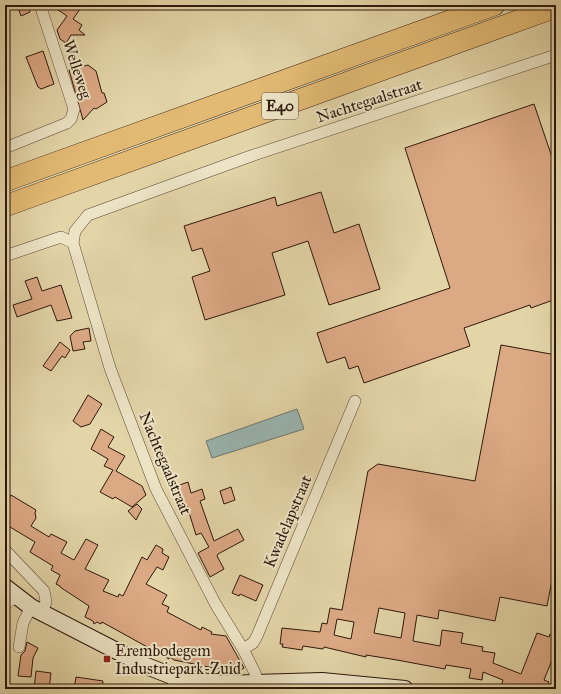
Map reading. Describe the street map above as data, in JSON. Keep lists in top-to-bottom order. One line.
{"streets":{"highway":["E40"],"street":["Welleweg","Nachtegaalstraat","Kwadelapstraat"]},"crossings":[["Nachtegaalstraat","Kwadelapstraat"]],"places":{"transit":["Erembodegem Industriepark-Zuid"]}}
